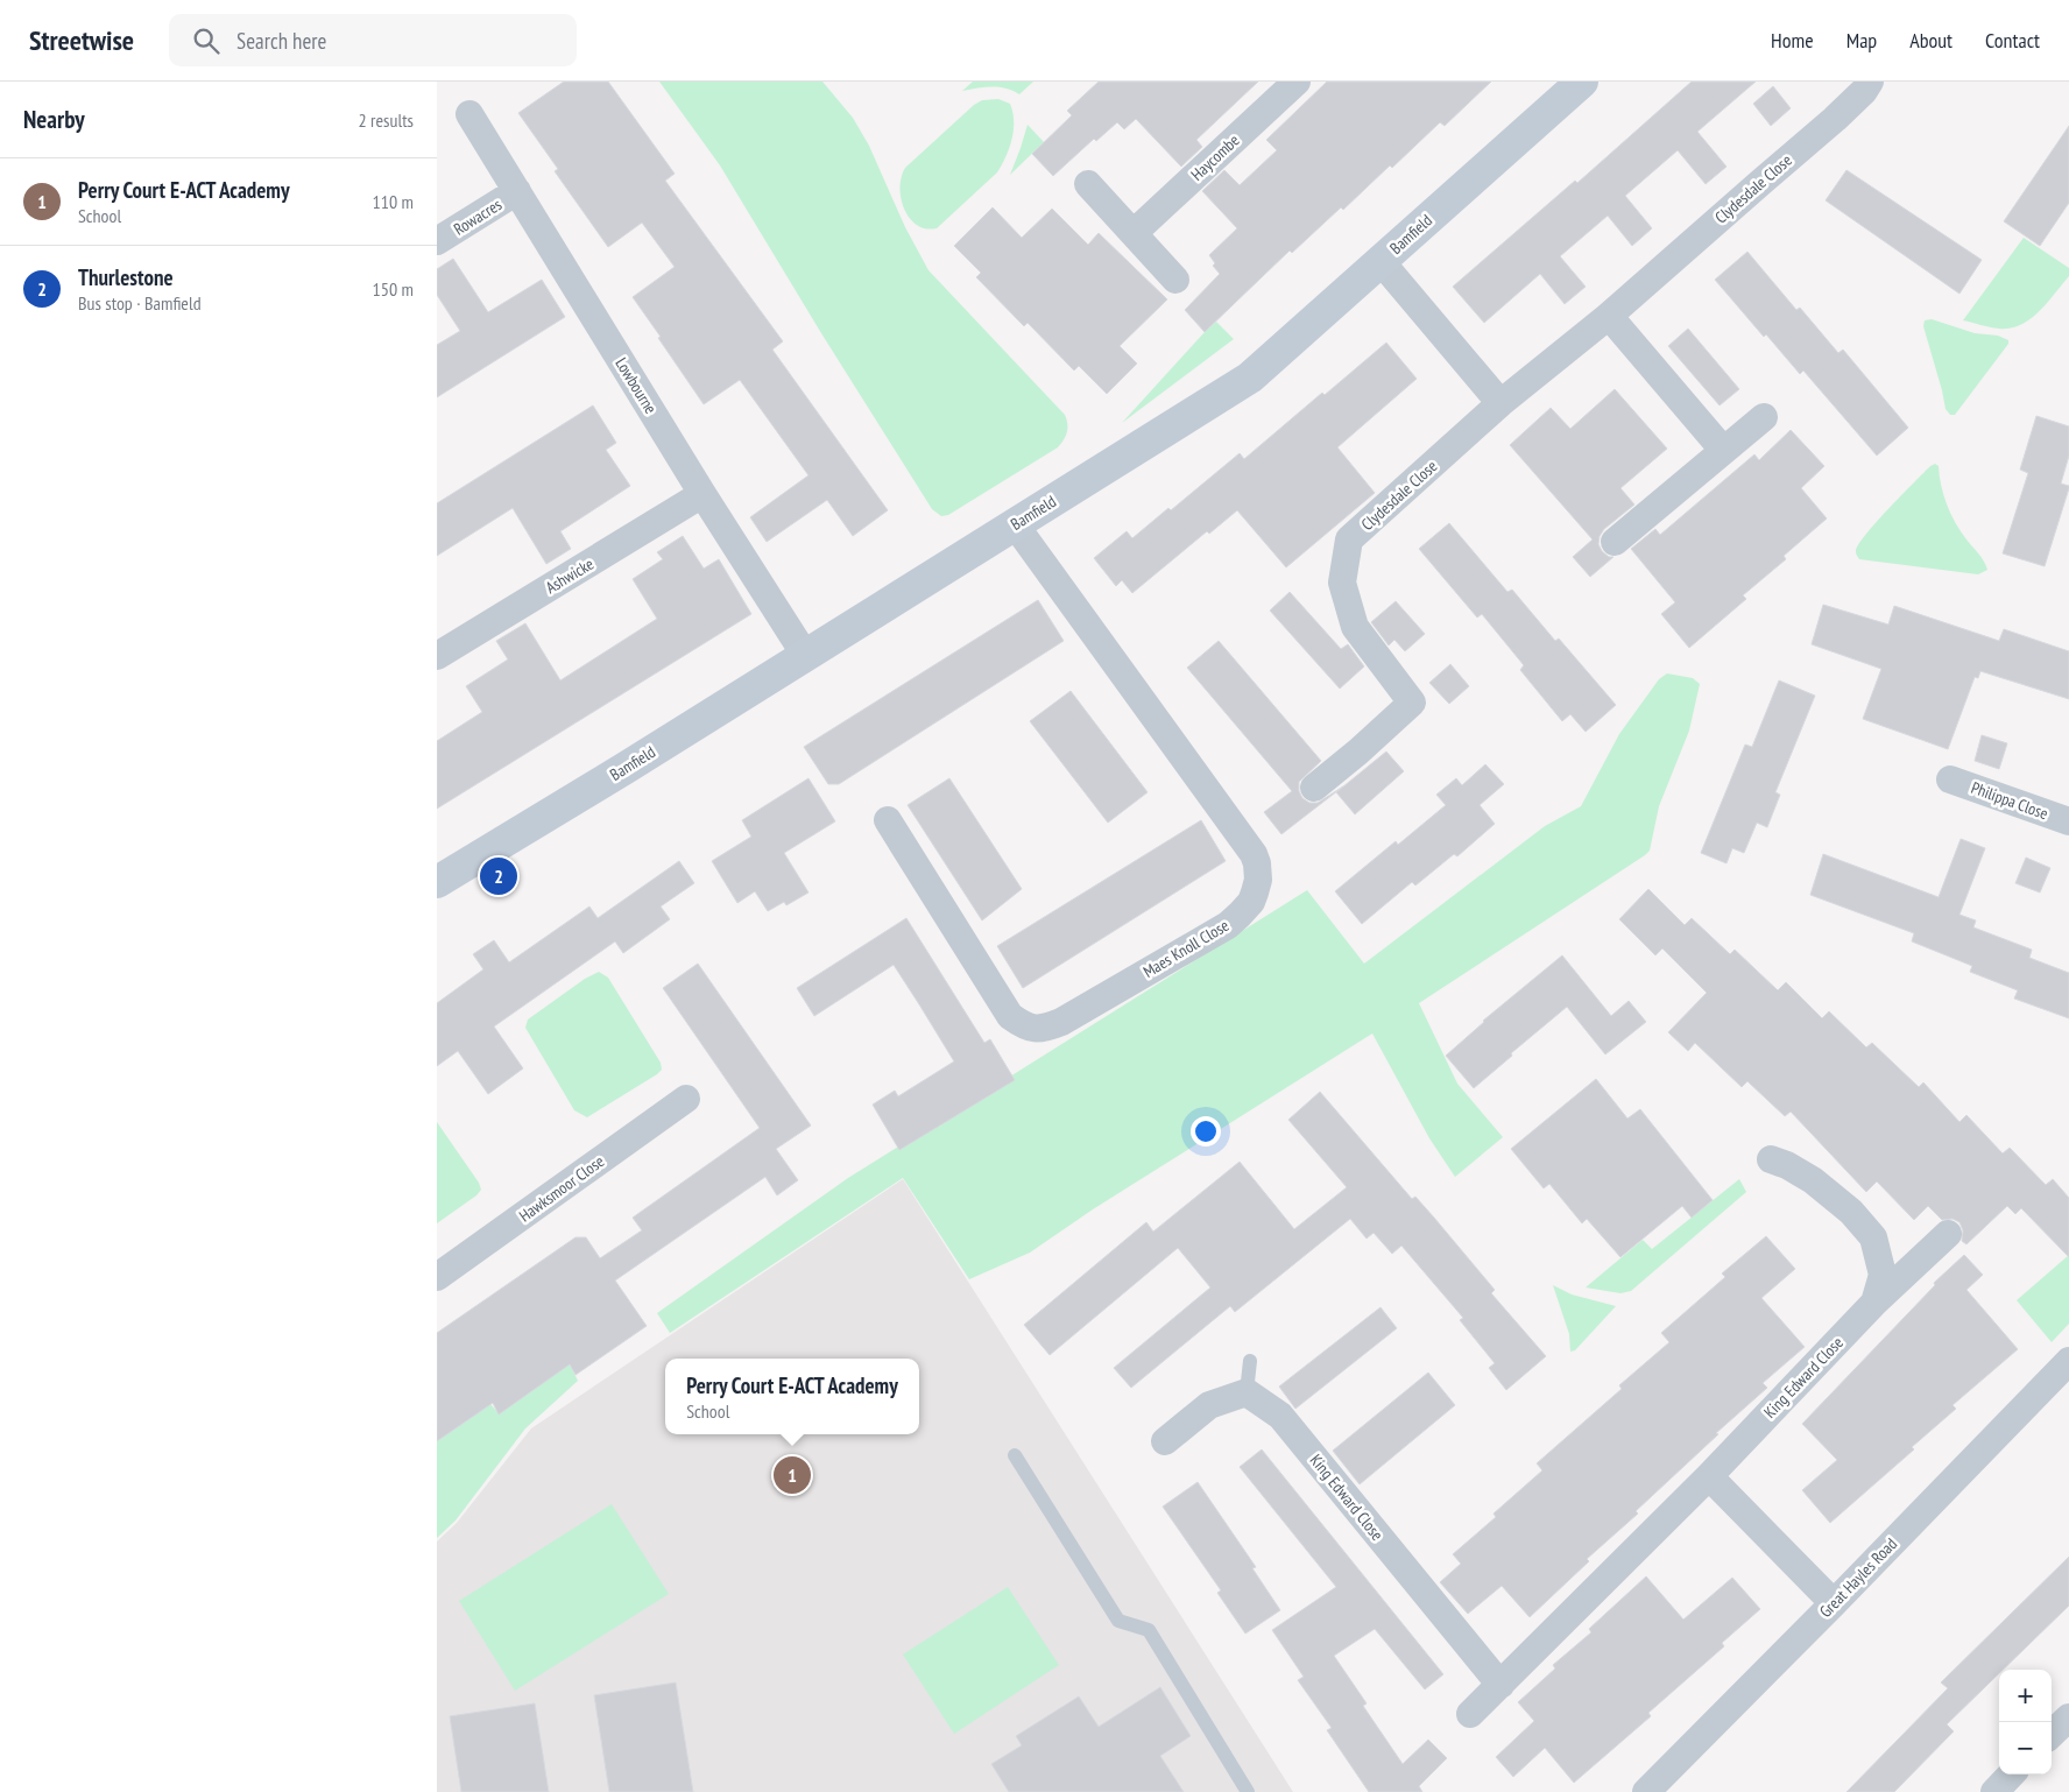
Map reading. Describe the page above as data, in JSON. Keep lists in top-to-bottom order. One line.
{"streets":{"street":["Haycombe","Clydesdale Close","Rowacres","Bamfield","Lowbourne","Ashwicke","Philippa Close","Maes Knoll Close","Hawksmoor Close","King Edward Close","Great Hayles Road"]},"crossings":[["Rowacres","Lowbourne"],["Bamfield","Lowbourne"],["Bamfield","Maes Knoll Close"],["Lowbourne","Ashwicke"]],"page":{"header":"Streetwise","search":"Search here","nav":["Home","Map","About","Contact"],"heading":["Nearby","2 results"],"list":[{"mark":"1","name":"Perry Court E-ACT Academy","note":"School","value":"110 m"},{"mark":"2","name":"Thurlestone","note":"Bus stop · Bamfield","value":"150 m"}],"pins":["2","1"],"popup":["Perry Court E-ACT Academy","School"],"map_buttons":["+","−"]}}
